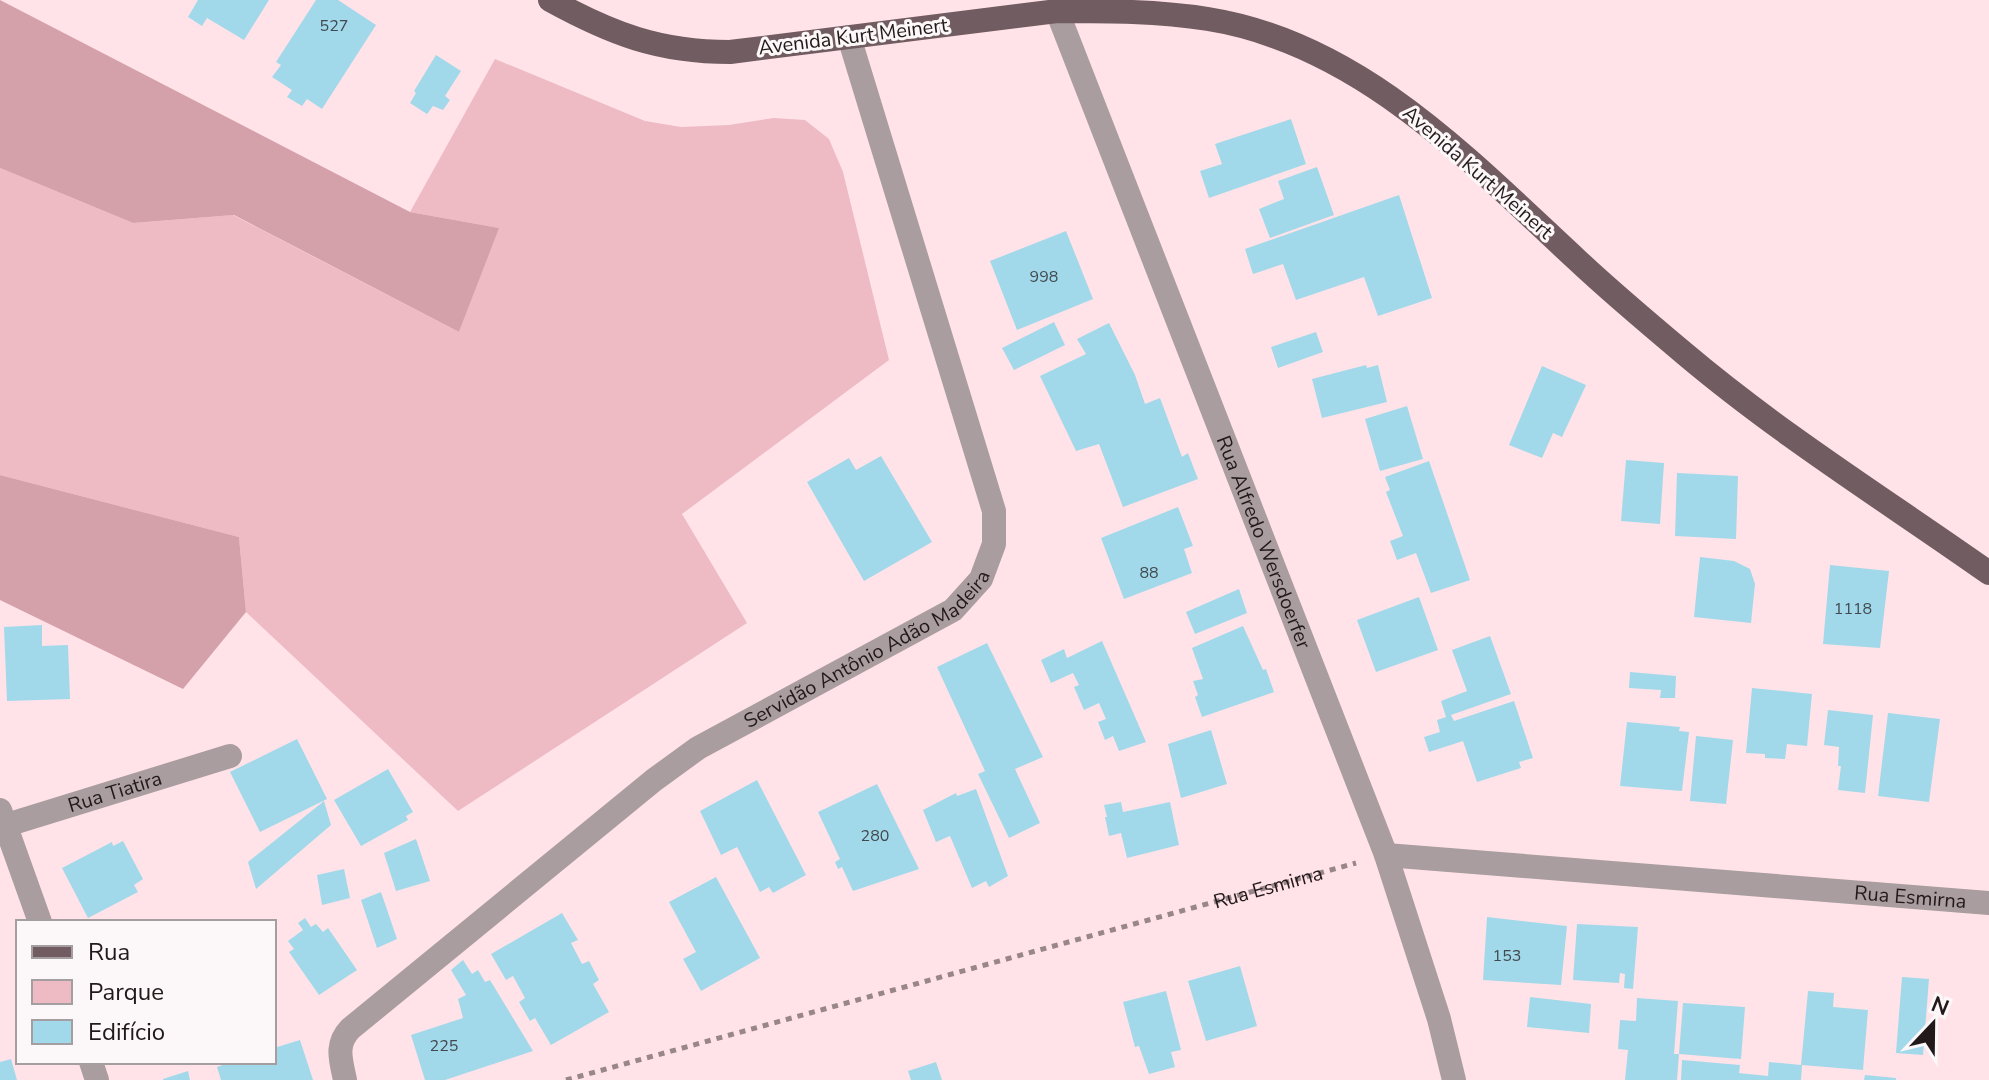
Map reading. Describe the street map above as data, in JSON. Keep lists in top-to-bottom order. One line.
{"streets":{"main road":["Avenida Kurt Meinert"],"street":["Rua Alfredo Wersdoerfer","Servidão Antônio Adão Madeira","Rua Tiatira","Rua Esmirna"]},"crossings":[["Avenida Kurt Meinert","Rua Alfredo Wersdoerfer"],["Avenida Kurt Meinert","Servidão Antônio Adão Madeira"],["Rua Alfredo Wersdoerfer","Rua Esmirna"]],"house_numbers":["527","998","88","1118","280","153","225"],"legend":["Rua","Parque","Edifício"],"north":"top"}
